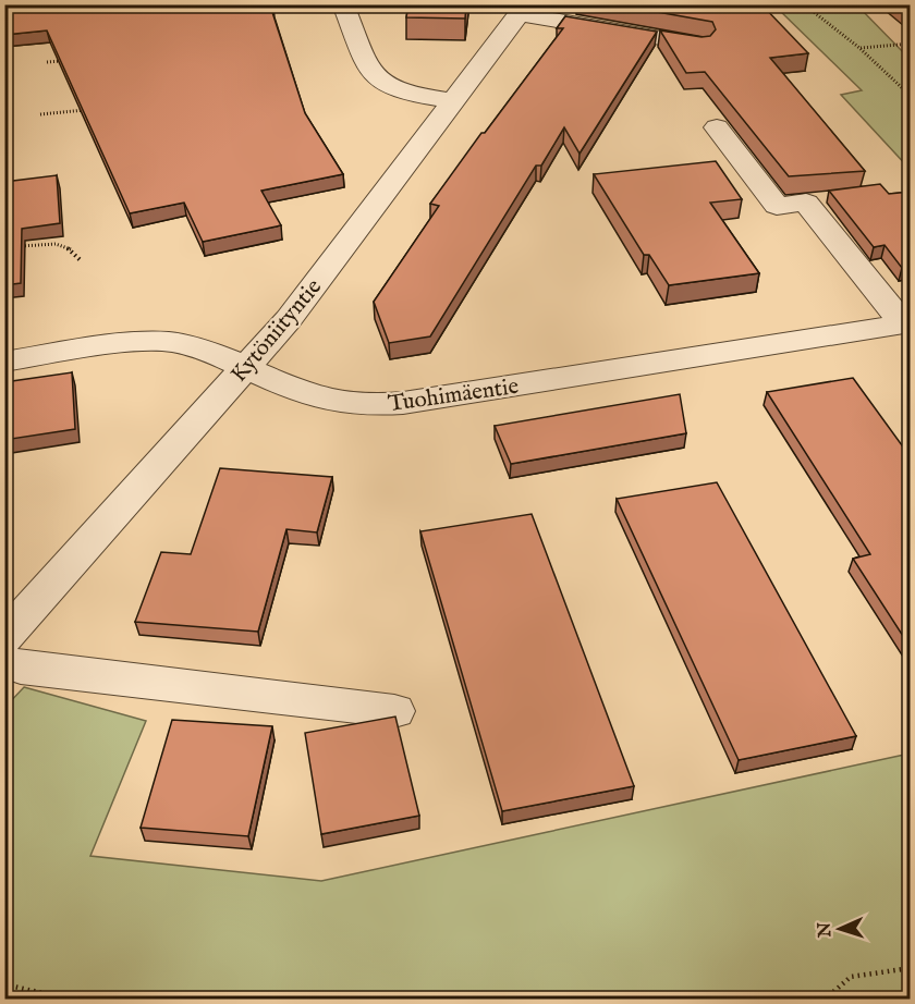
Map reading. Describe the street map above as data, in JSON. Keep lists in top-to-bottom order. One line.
{"streets":{"street":["Kytöniityntie","Tuohimäentie"]},"crossings":[["Kytöniityntie","Tuohimäentie"]],"north":"left"}
